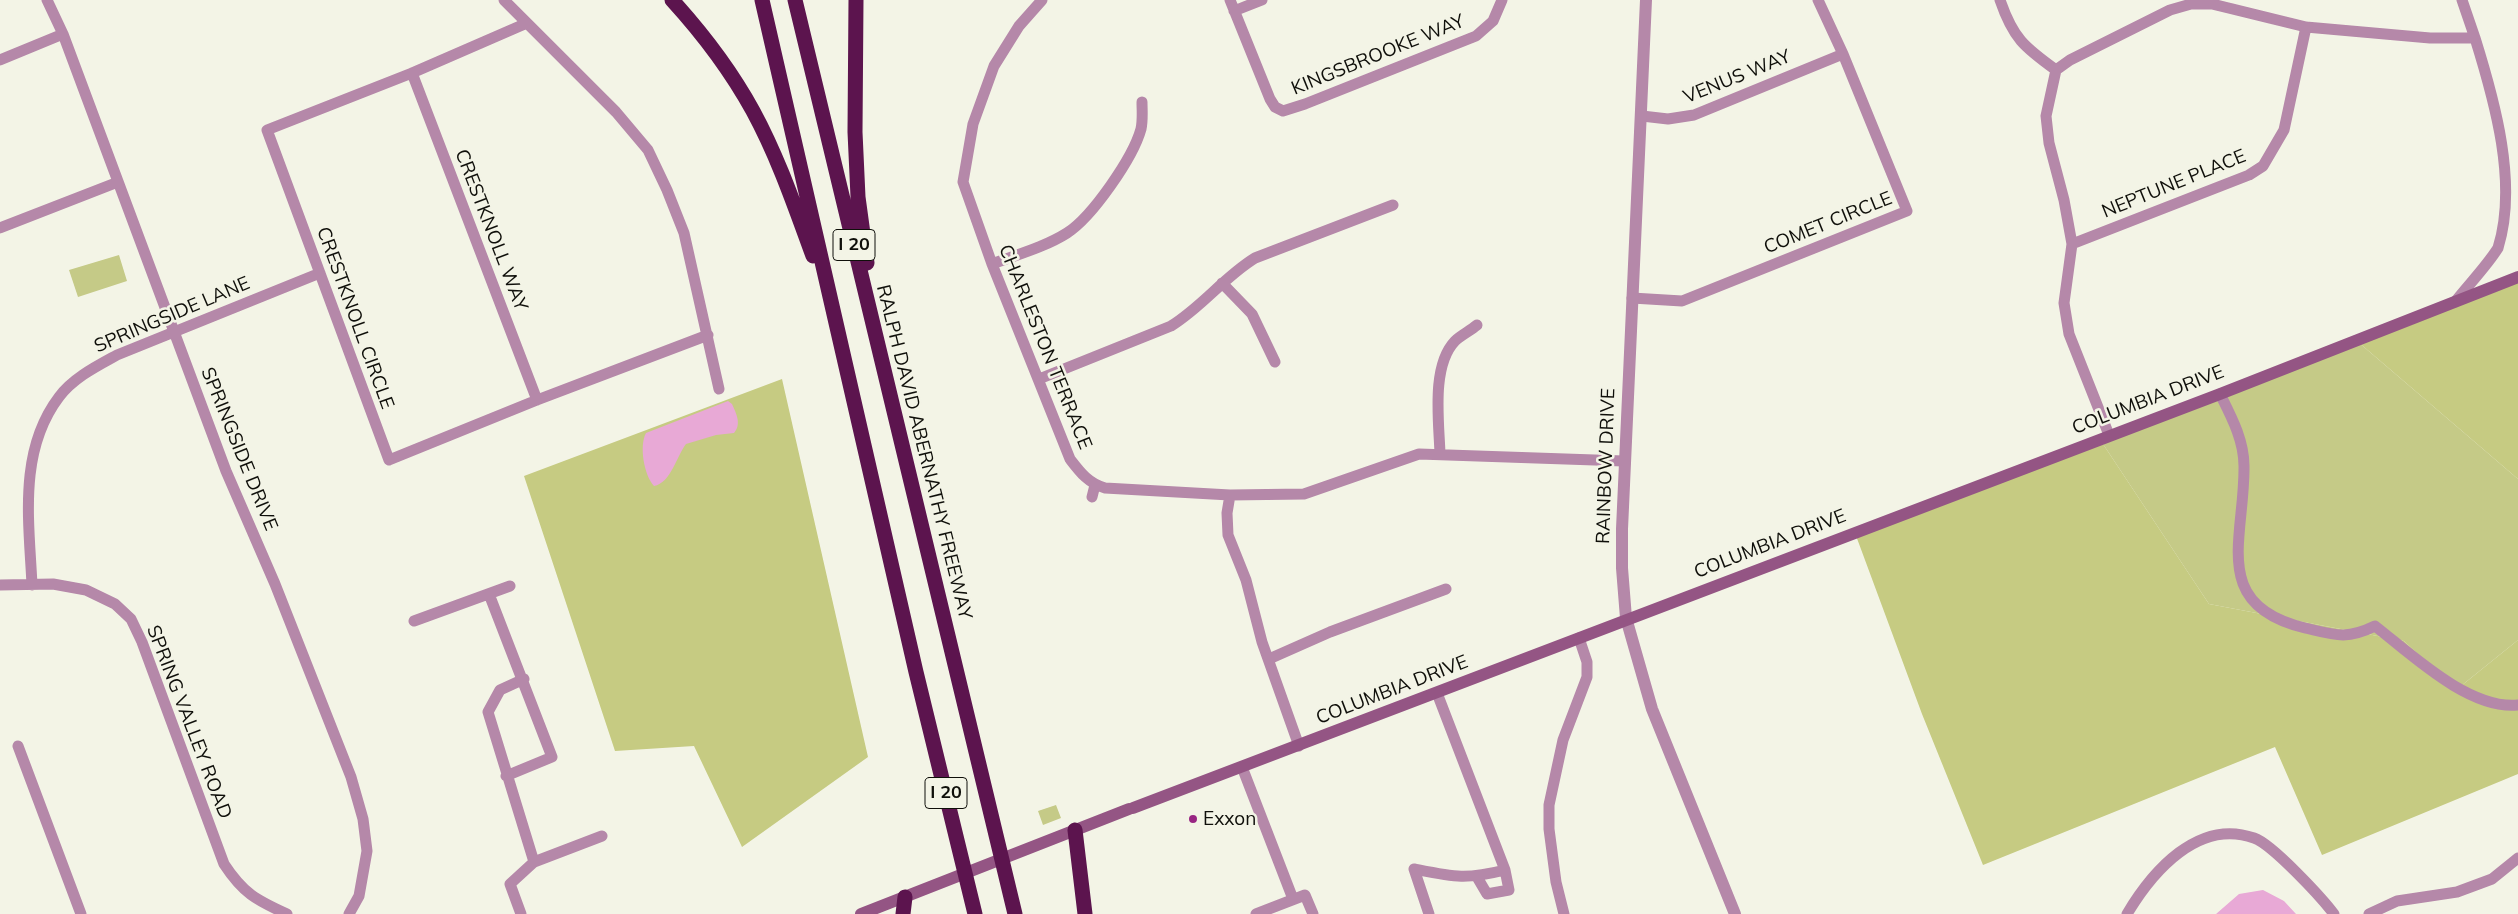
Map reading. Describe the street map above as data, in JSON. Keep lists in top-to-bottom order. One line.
{"streets":{"highway":["I 20","RALPH DAVID ABERNATHY FREEWAY"],"main road":["COLUMBIA DRIVE"],"street":["KINGSBROOKE WAY","VENUS WAY","NEPTUNE PLACE","COMET CIRCLE","CRESTKNOLL WAY","SPRINGSIDE LANE","CRESTKNOLL CIRCLE","CHARLESTON TERRACE","SPRINGSIDE DRIVE","RAINBOW DRIVE","SPRING VALLEY ROAD"]},"crossings":[["VENUS WAY","COMET CIRCLE"],["VENUS WAY","RAINBOW DRIVE"],["COMET CIRCLE","RAINBOW DRIVE"],["CRESTKNOLL WAY","CRESTKNOLL CIRCLE"],["SPRINGSIDE LANE","CRESTKNOLL CIRCLE"],["SPRINGSIDE LANE","SPRINGSIDE DRIVE"],["SPRINGSIDE LANE","SPRING VALLEY ROAD"],["COLUMBIA DRIVE","RAINBOW DRIVE"]],"places":["Exxon"]}
